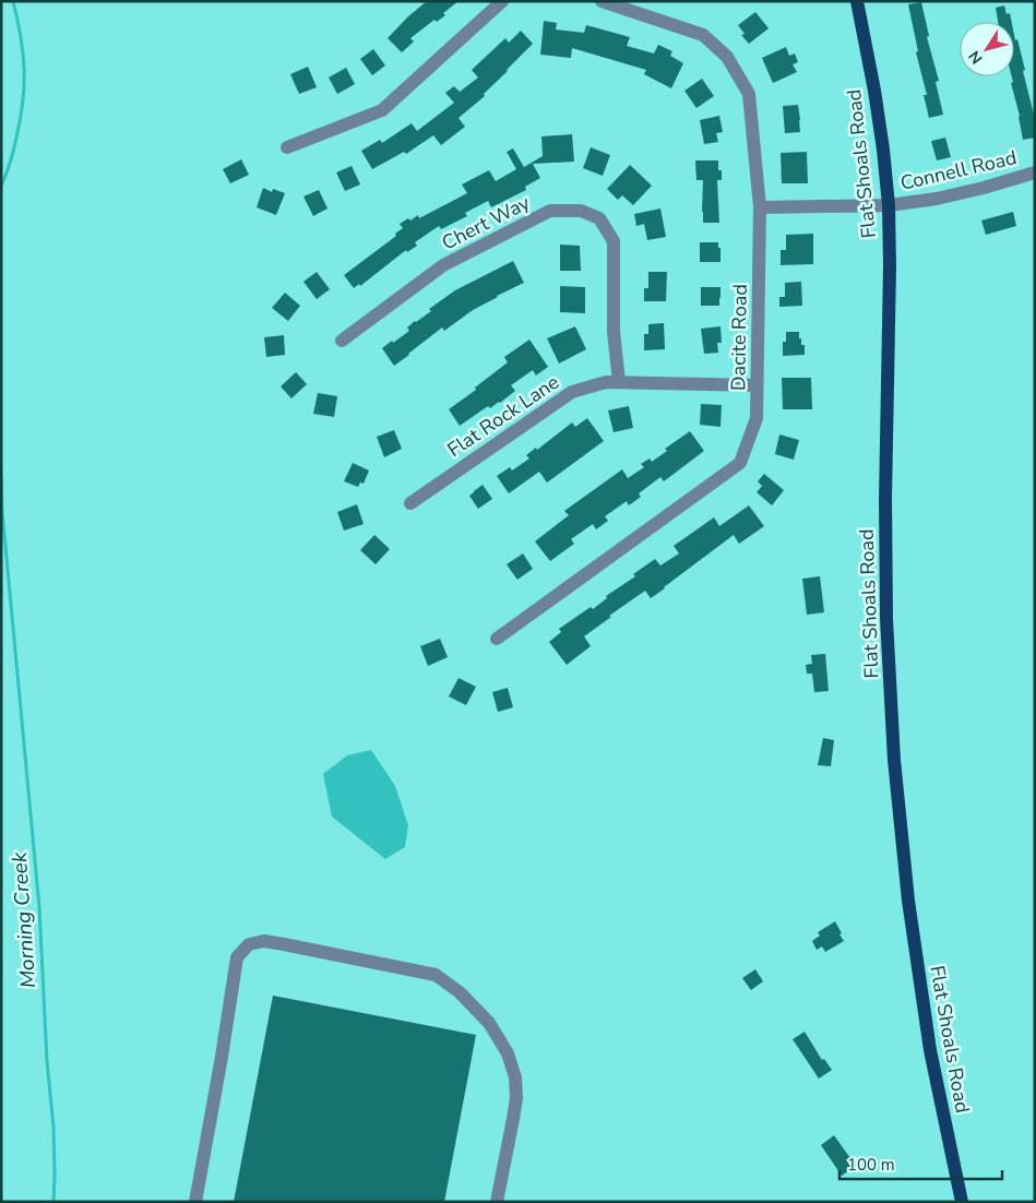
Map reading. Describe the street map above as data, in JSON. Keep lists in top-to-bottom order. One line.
{"streets":{"main road":["Flat Shoals Road"],"street":["Connell Road","Chert Way","Dacite Road","Flat Rock Lane"]},"crossings":[["Flat Shoals Road","Connell Road"],["Connell Road","Dacite Road"],["Chert Way","Flat Rock Lane"],["Dacite Road","Flat Rock Lane"]],"water":["Morning Creek"],"scale_bar":"100 m","north":"bottom left"}
